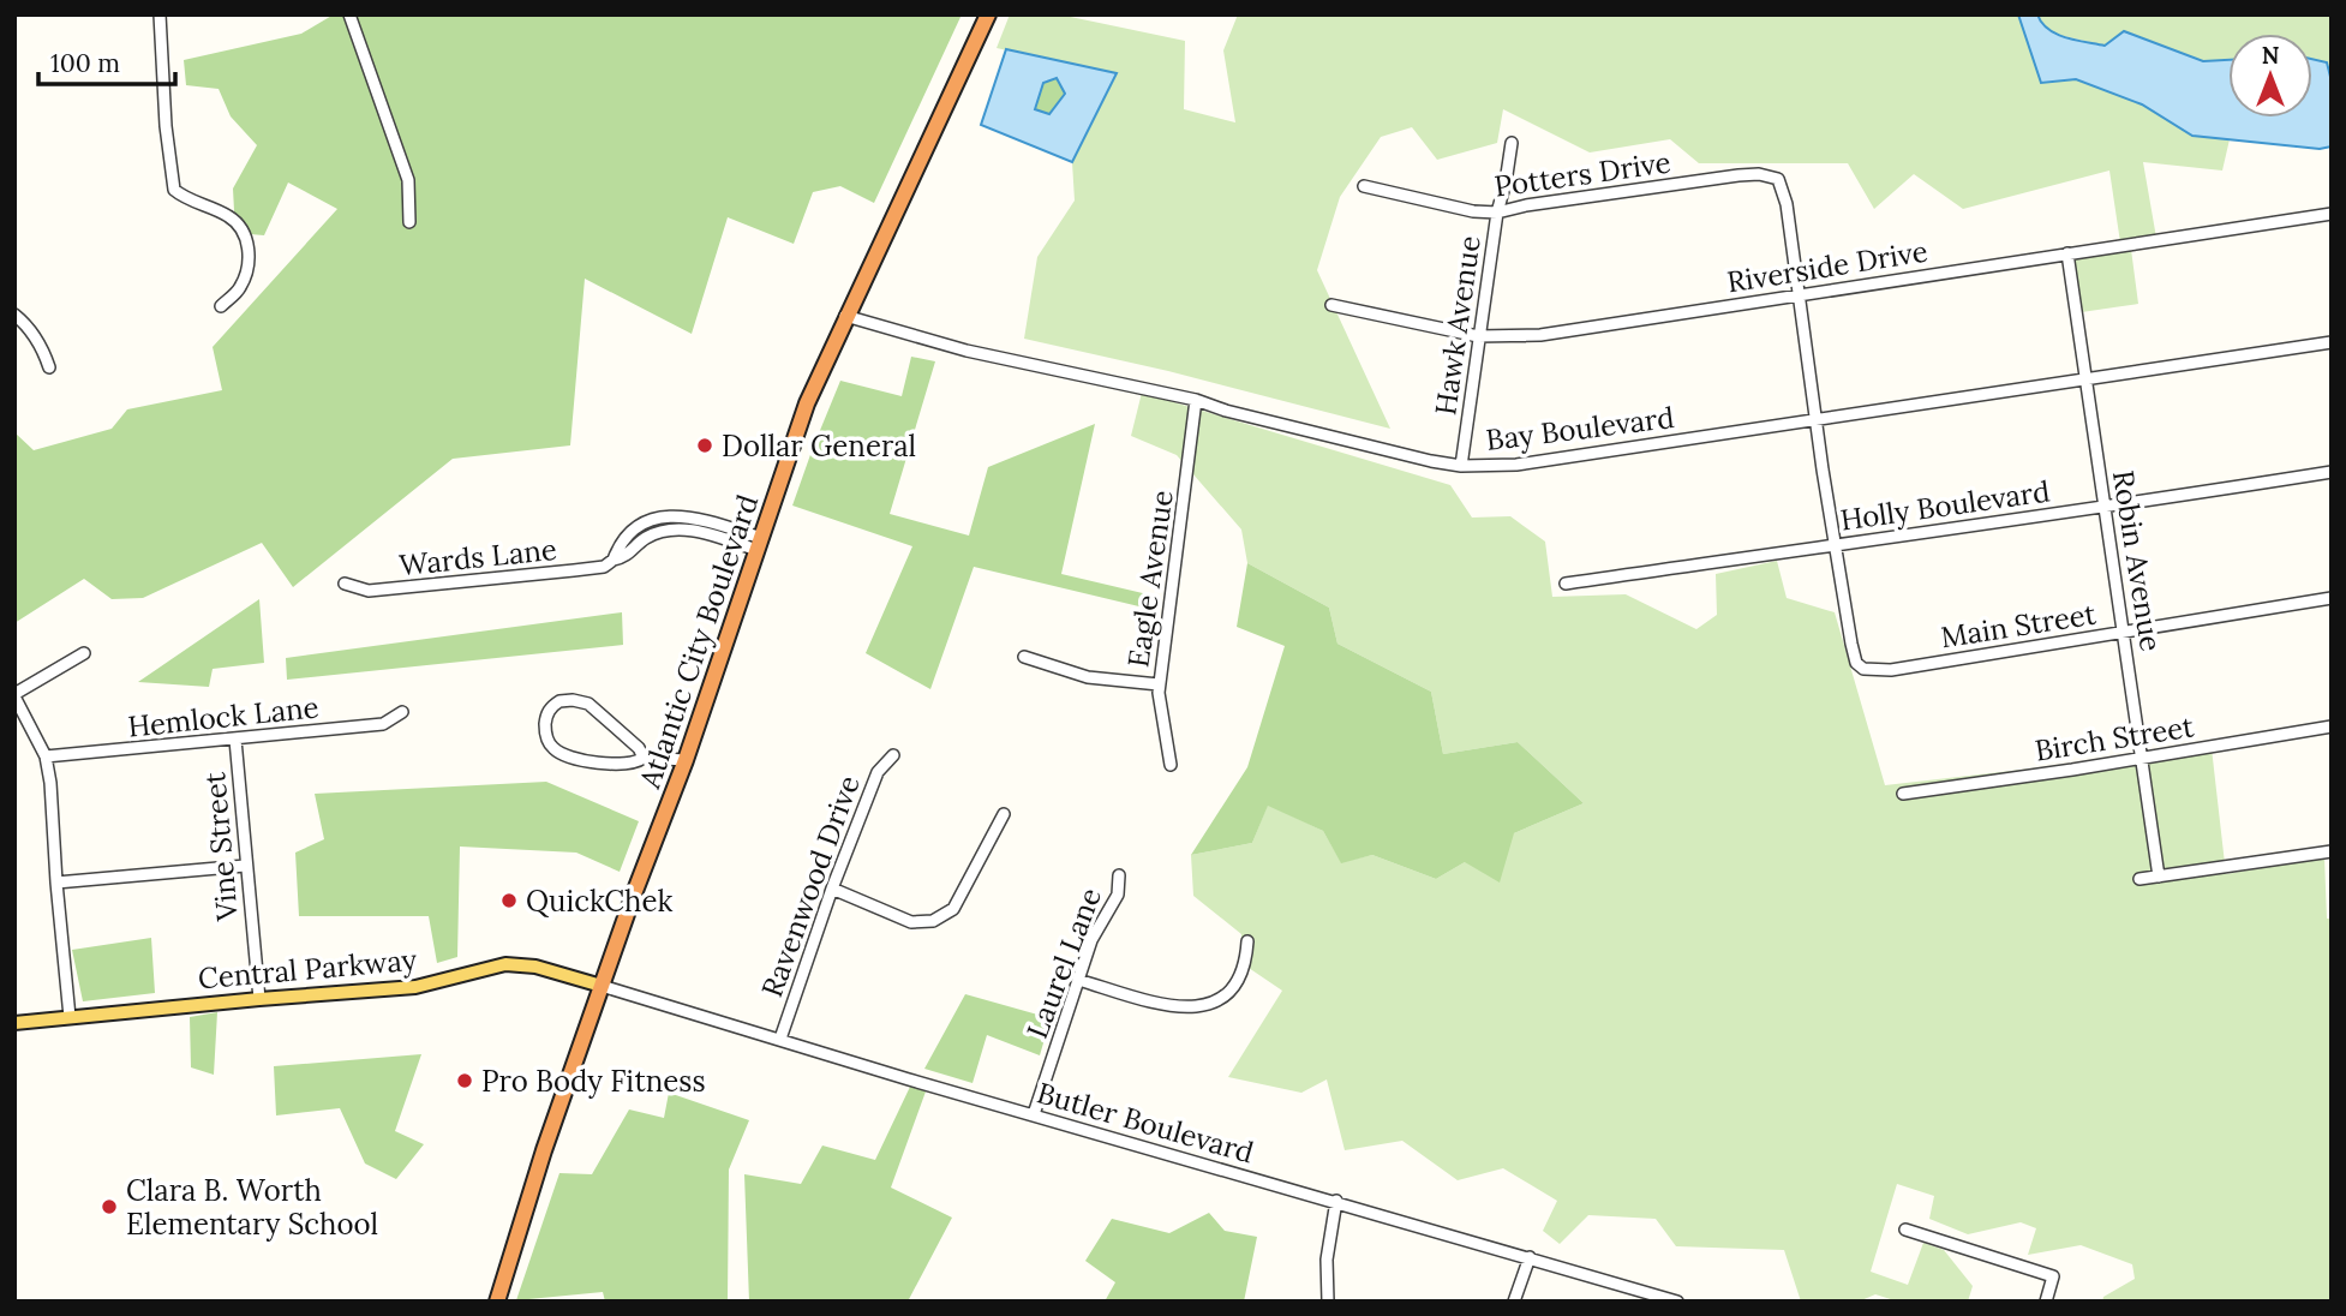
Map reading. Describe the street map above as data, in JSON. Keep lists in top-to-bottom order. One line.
{"streets":{"highway":["Atlantic City Boulevard"],"main road":["Central Parkway"],"street":["Potters Drive","Riverside Drive","Hawk Avenue","Bay Boulevard","Holly Boulevard","Wards Lane","Robin Avenue","Eagle Avenue","Main Street","Hemlock Lane","Birch Street","Vine Street","Ravenwood Drive","Laurel Lane","Butler Boulevard"]},"crossings":[["Potters Drive","Riverside Drive"],["Potters Drive","Hawk Avenue"],["Riverside Drive","Hawk Avenue"],["Riverside Drive","Robin Avenue"],["Hawk Avenue","Bay Boulevard"],["Bay Boulevard","Robin Avenue"],["Bay Boulevard","Eagle Avenue"],["Bay Boulevard","Atlantic City Boulevard"],["Holly Boulevard","Robin Avenue"],["Holly Boulevard","Main Street"],["Wards Lane","Atlantic City Boulevard"],["Robin Avenue","Main Street"],["Robin Avenue","Birch Street"],["Atlantic City Boulevard","Central Parkway"],["Atlantic City Boulevard","Butler Boulevard"],["Hemlock Lane","Vine Street"],["Vine Street","Central Parkway"],["Ravenwood Drive","Butler Boulevard"],["Laurel Lane","Butler Boulevard"],["Central Parkway","Butler Boulevard"]],"places":["Dollar General","QuickChek","Pro Body Fitness","Clara B. Worth Elementary School"],"scale_bar":"100 m","north":"top"}
